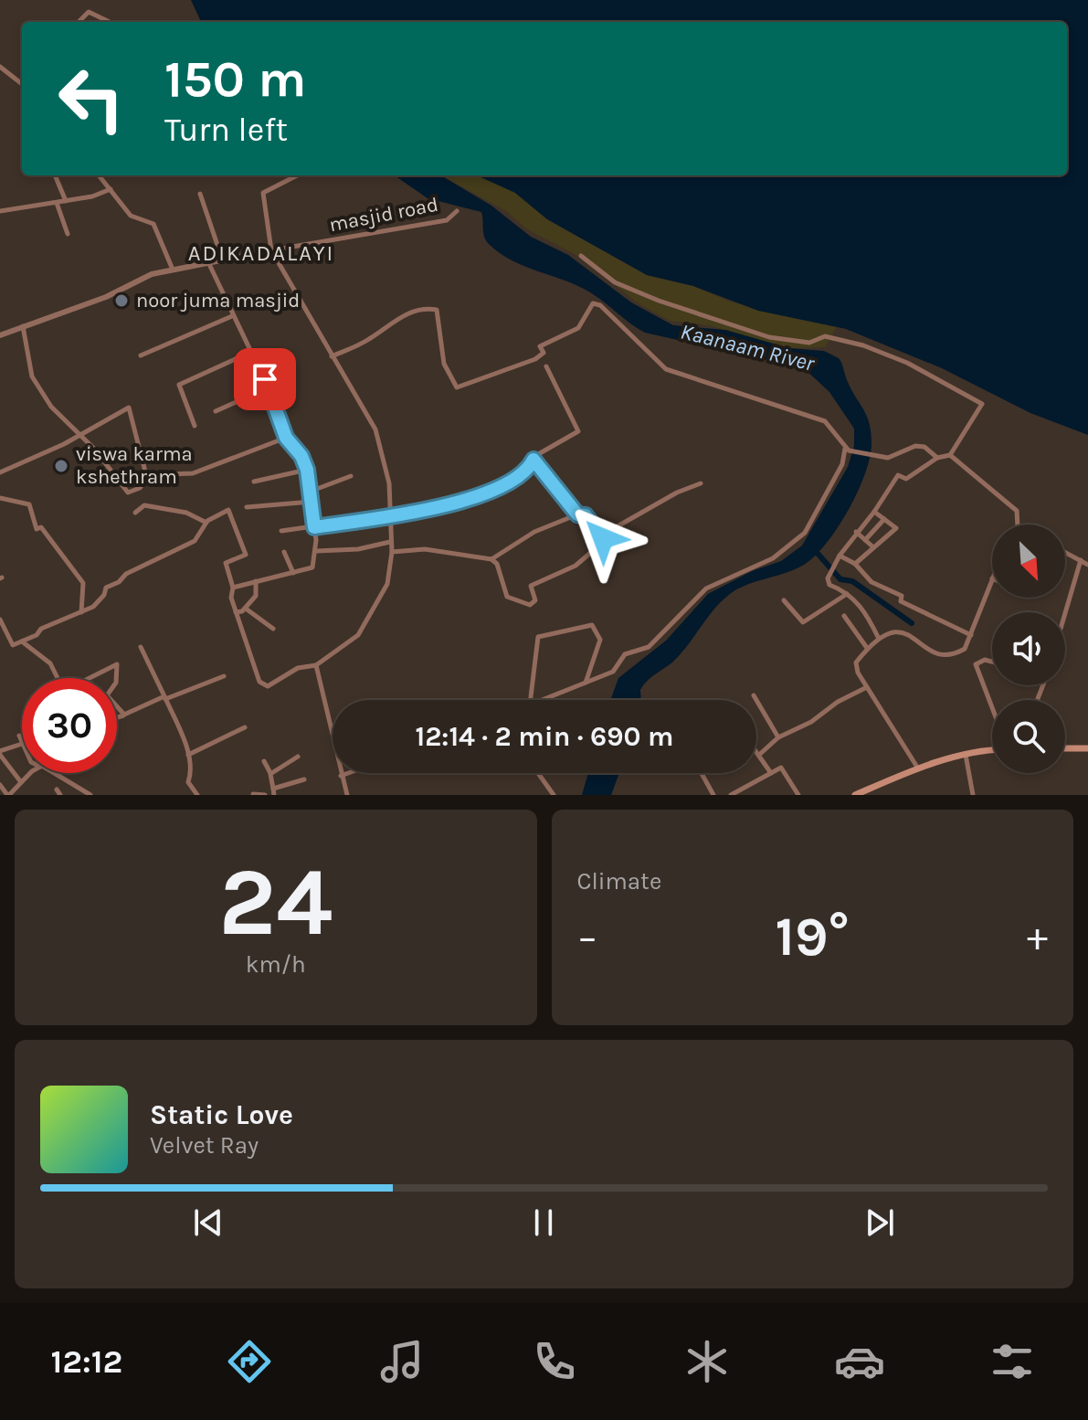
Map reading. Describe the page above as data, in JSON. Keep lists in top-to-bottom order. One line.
{"streets":{"street":["masjid road"]},"districts":["ADIKADALAYI"],"water":["Kaanaam River"],"places":["noor juma masjid","viswa karma kshethram"],"north":"bottom right","page":{"turn":["150 m","Turn left"],"limit":"30","trip":"12:14 · 2 min · 690 m","tile":[["24","km/h"],"Climate"],"heat":["−","19°","+"],"song":["Static Love","Velvet Ray"],"tabs":"12:12"}}
